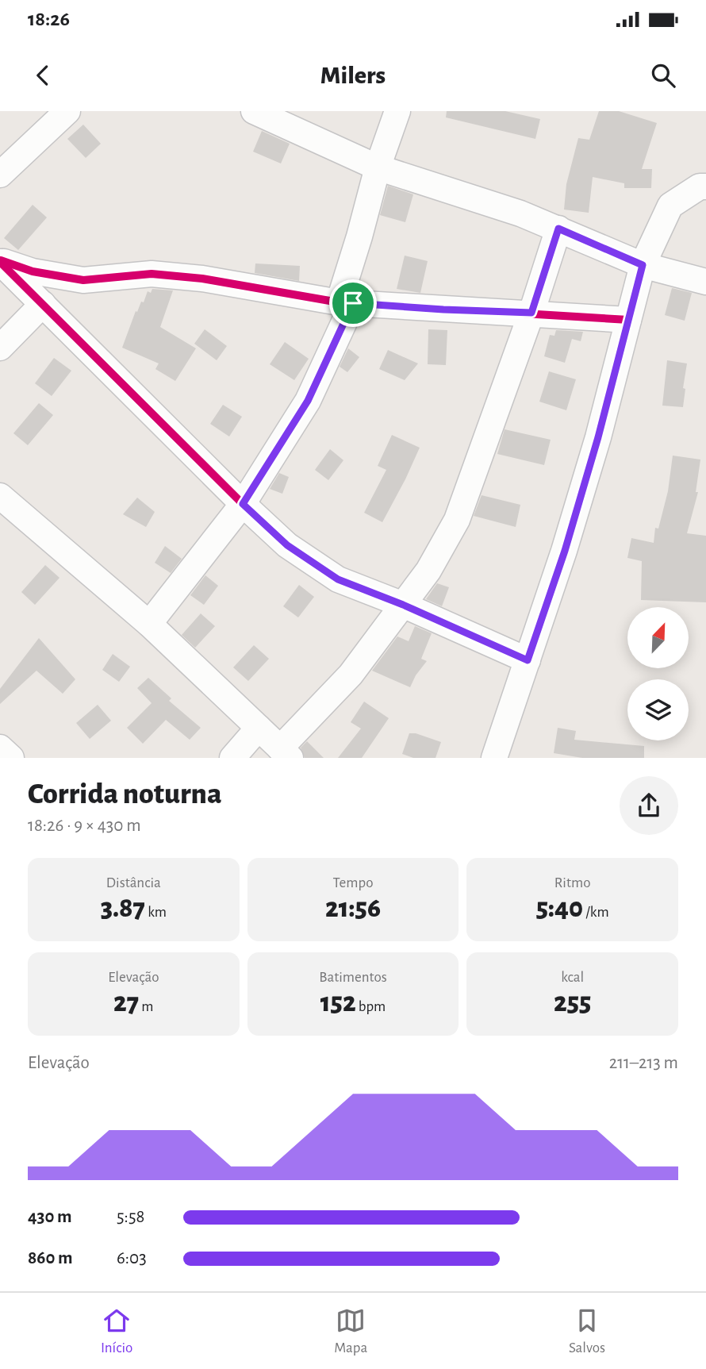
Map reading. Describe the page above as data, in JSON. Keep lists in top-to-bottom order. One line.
{"north":"top right","page":{"status":"18:26","header":"Milers","heading":["Corrida noturna","18:26 · 9 × 430 m"],"stats":[["Distância","3.87 km"],["Tempo","21:56"],["Ritmo","5:40 /km"],["Elevação","27 m"],["Batimentos","152 bpm"],["kcal","255"]],"chart":["Elevação","211–213 m"],"list":[{"name":"430 m","note":"5:58"},{"name":"860 m","note":"6:03"}],"tabs":["Início","Mapa","Salvos"]}}
